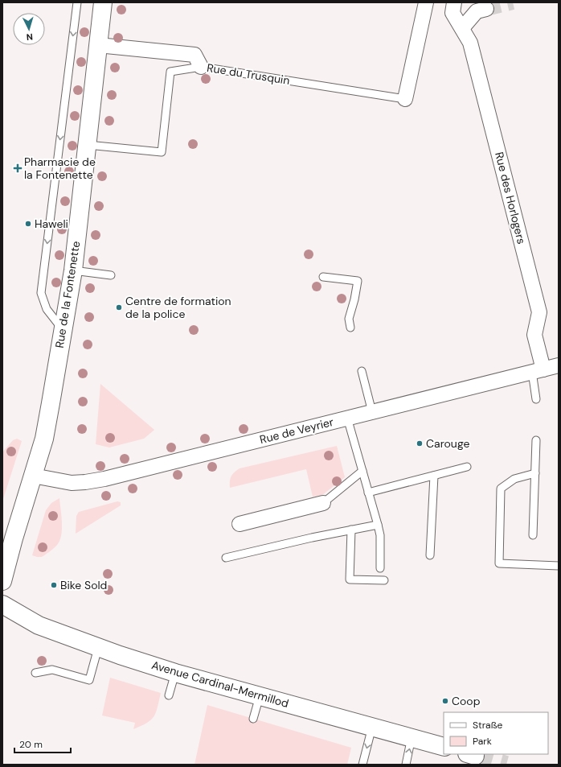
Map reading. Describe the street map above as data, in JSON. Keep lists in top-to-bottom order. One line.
{"streets":{"main road":["Rue de la Fontenette","Avenue Cardinal-Mermillod"],"street":["Rue du Trusquin","Rue des Horlogers","Rue de Veyrier"]},"crossings":[["Rue du Trusquin","Rue de la Fontenette"],["Rue des Horlogers","Rue de Veyrier"],["Rue de la Fontenette","Rue de Veyrier"]],"places":{"health":["Pharmacie de la Fontenette"],"other":["Haweli","Centre de formation de la police","Carouge","Bike Sold","Coop"]},"legend":["Straße","Park"],"scale_bar":"20 m","north":"bottom"}
